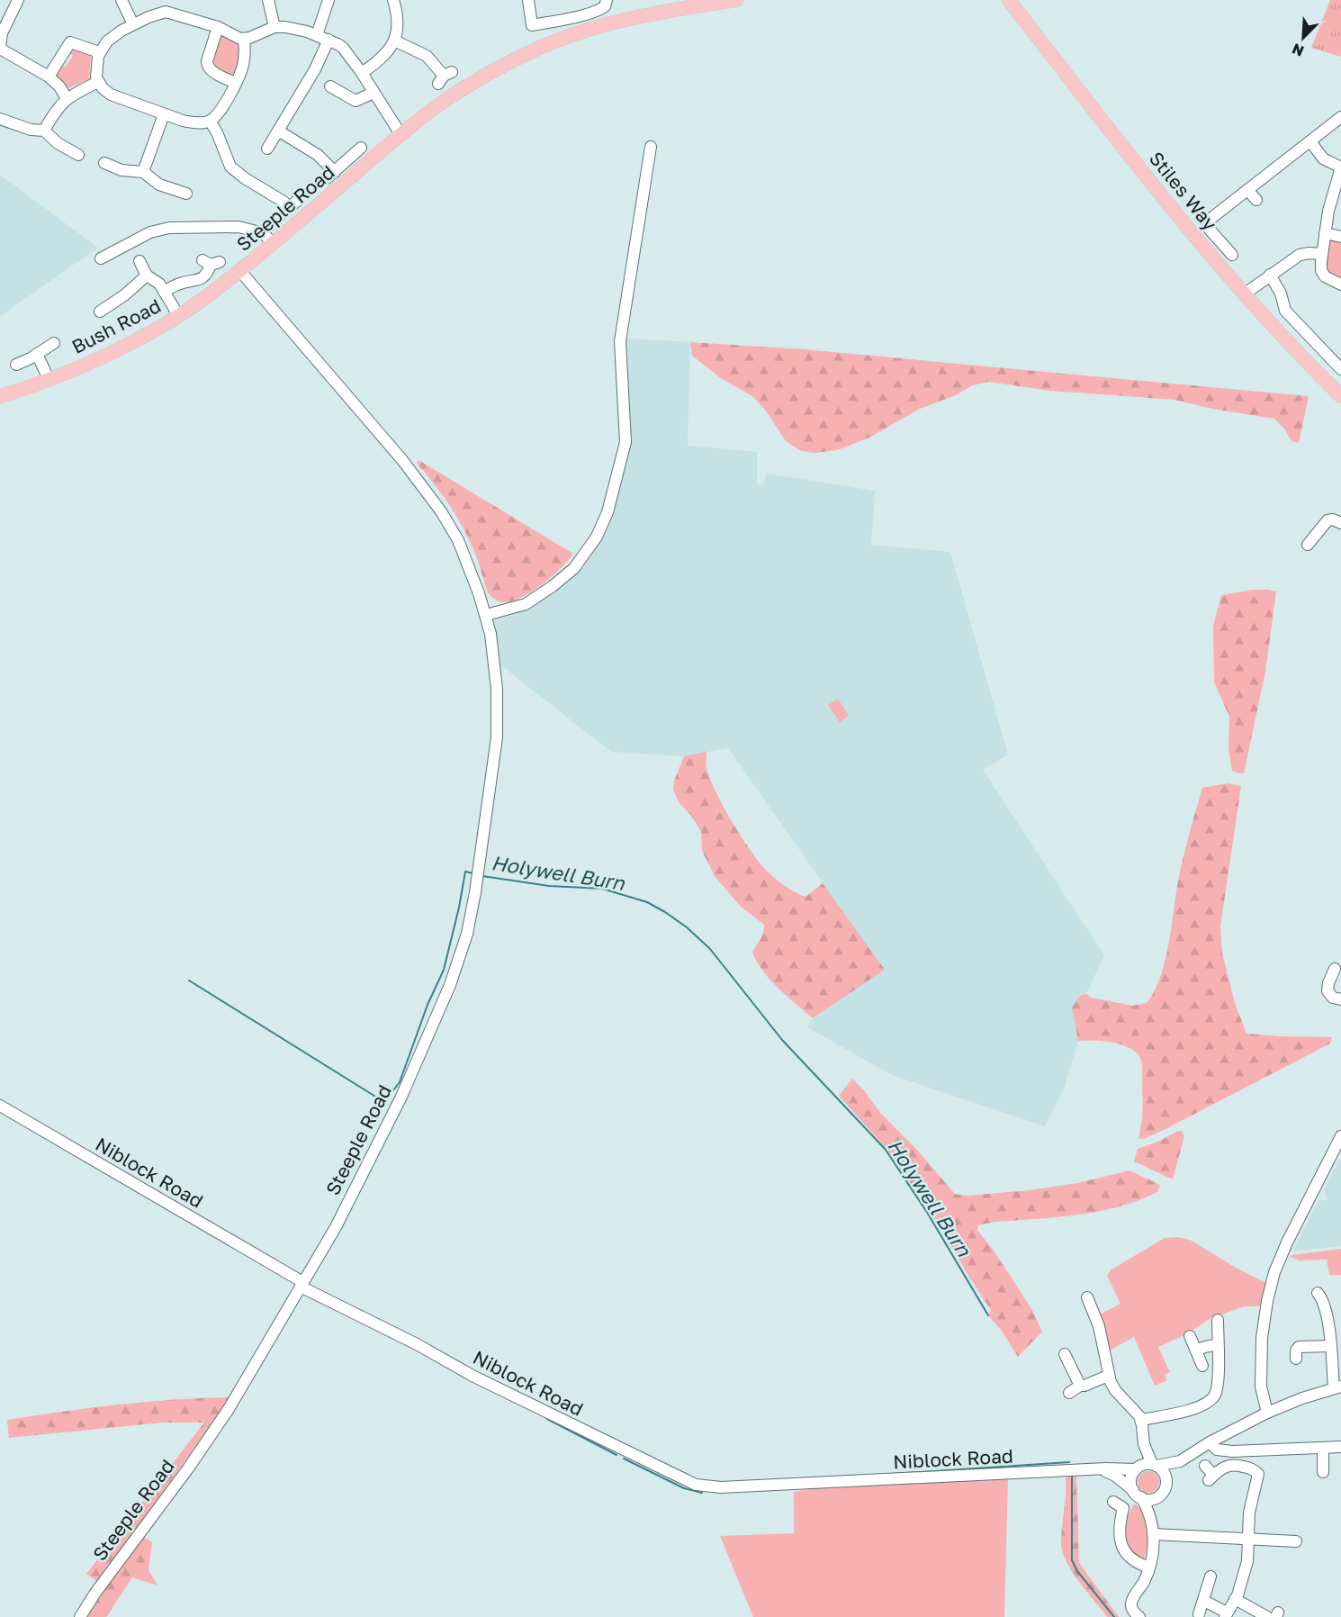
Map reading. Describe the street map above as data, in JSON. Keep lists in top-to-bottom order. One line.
{"streets":{"main road":["Stiles Way","Steeple Road","Bush Road"],"street":["Niblock Road"]},"crossings":[["Steeple Road","Bush Road"],["Steeple Road","Niblock Road"]],"water":["Holywell Burn"],"north":"bottom left"}
